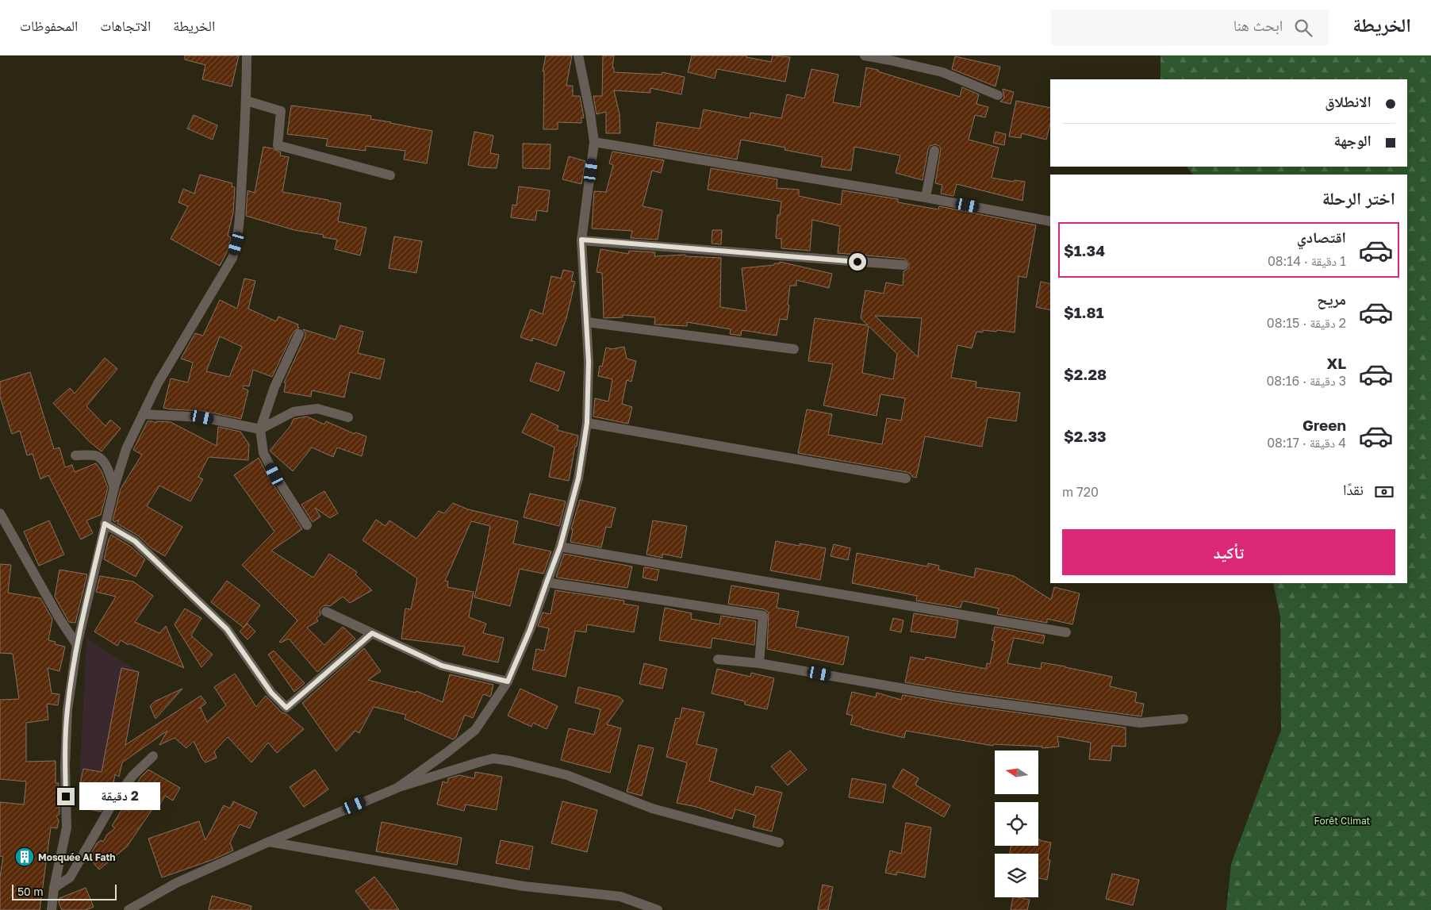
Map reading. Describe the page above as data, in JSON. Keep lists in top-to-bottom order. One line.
{"parks":["Forêt Climat"],"places":{"building":["Mosquée Al Fath"]},"scale_bar":"50 m","north":"left","page":{"header":"الخريطة","search":"ابحث هنا","nav":["الخريطة","الاتجاهات","المحفوظات"],"banner":["الانطلاق","الوجهة"],"heading":"اختر الرحلة","list":[{"name":"اقتصادي","note":"1 دقيقة · 08:14","value":"$1.34"},{"name":"مريح","note":"2 دقيقة · 08:15","value":"$1.81"},{"name":"XL","note":"3 دقيقة · 08:16","value":"$2.28"},{"name":"Green","note":"4 دقيقة · 08:17","value":"$2.33"}],"pay":["نقدًا","720 m"],"buttons":"تأكيد","bubble":"2 دقيقة","scale":"50 m"}}
